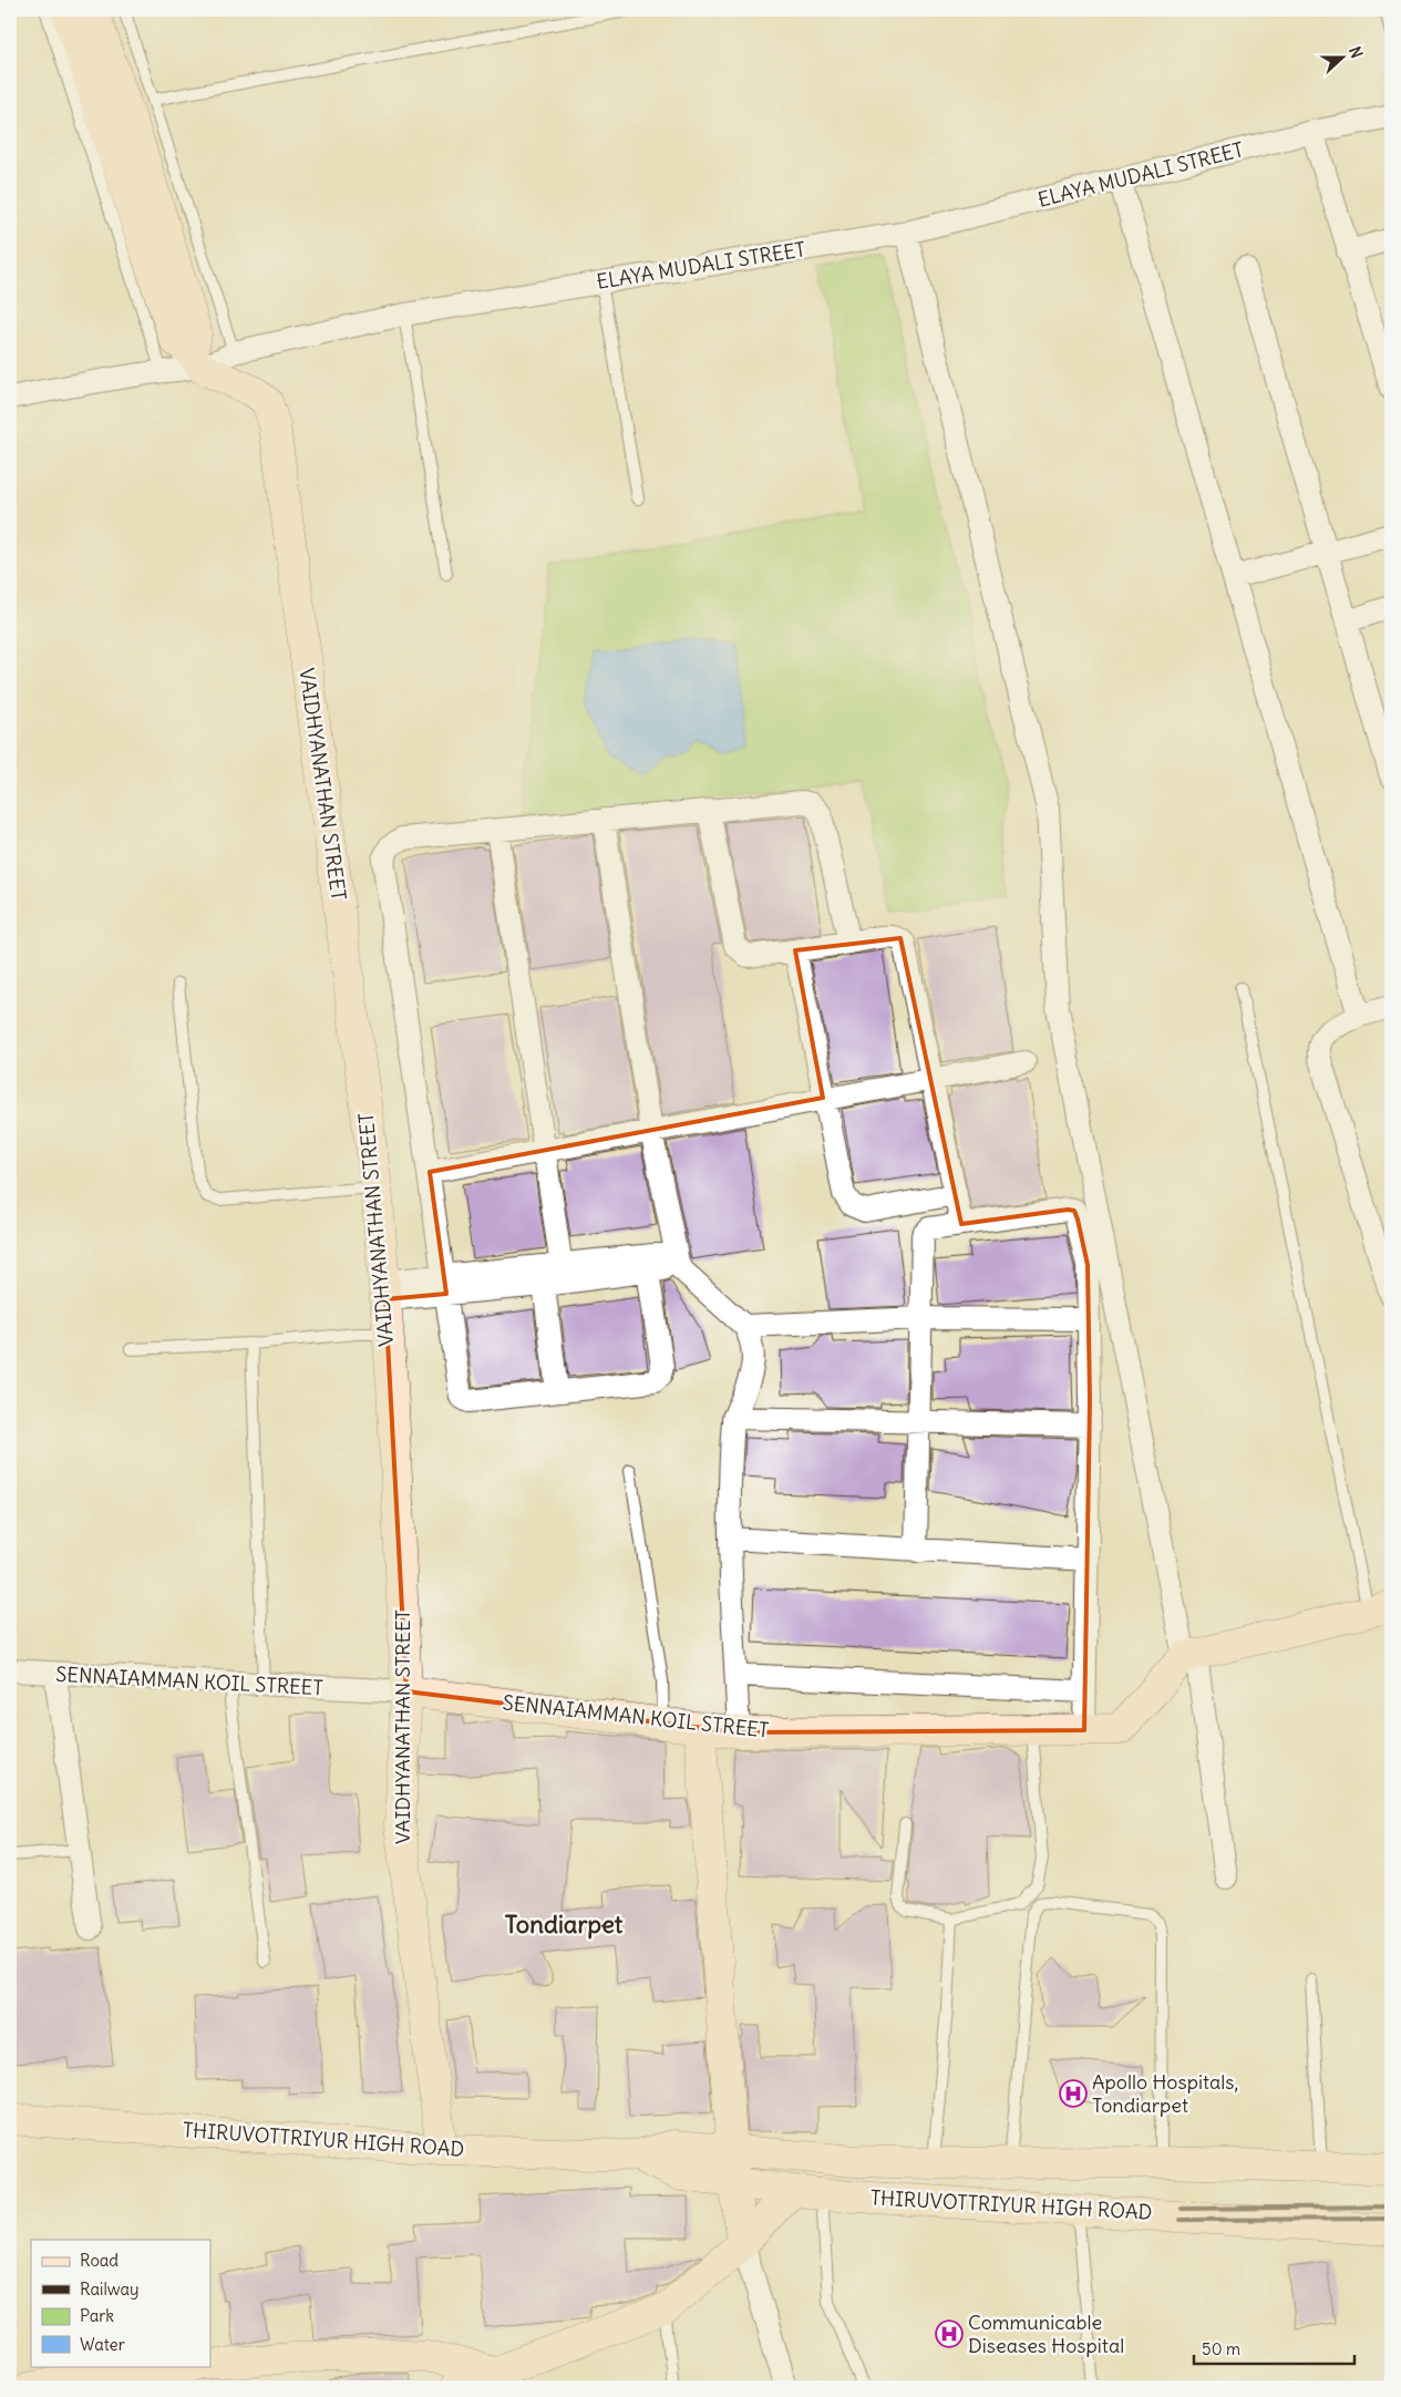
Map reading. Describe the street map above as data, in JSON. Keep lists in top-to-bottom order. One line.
{"streets":{"main road":["VAIDHYANATHAN STREET","SENNAIAMMAN KOIL STREET","THIRUVOTTRIYUR HIGH ROAD"],"street":["ELAYA MUDALI STREET"]},"crossings":[["ELAYA MUDALI STREET","VAIDHYANATHAN STREET"],["VAIDHYANATHAN STREET","SENNAIAMMAN KOIL STREET"],["VAIDHYANATHAN STREET","THIRUVOTTRIYUR HIGH ROAD"]],"districts":["Tondiarpet"],"places":{"hospital":["Apollo Hospitals, Tondiarpet","Communicable Diseases Hospital"]},"legend":["Road","Railway","Park","Water"],"scale_bar":"50 m","north":"right"}
